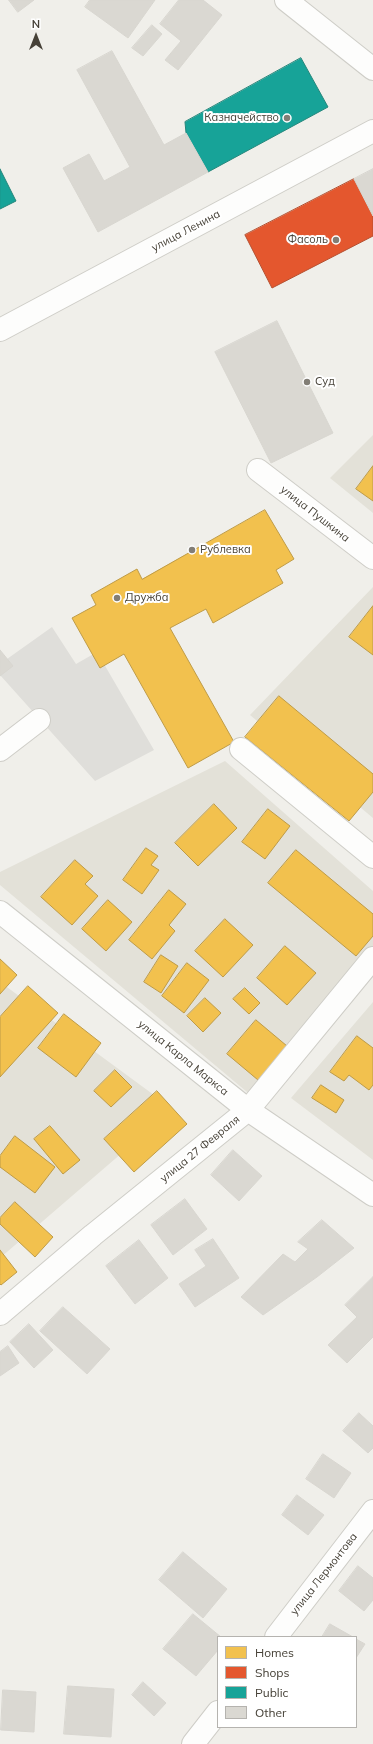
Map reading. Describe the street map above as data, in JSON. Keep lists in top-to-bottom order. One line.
{"streets":{"street":["улица Ленина","улица Пушкина","улица Карла Маркса","улица 27 Февраля","улица Лермонтова"]},"crossings":[["улица Карла Маркса","улица 27 Февраля"]],"places":["Казначейство","Фасоль","Суд","Рублевка","Дружба"],"legend":["Homes","Shops","Public","Other"],"north":"top"}
